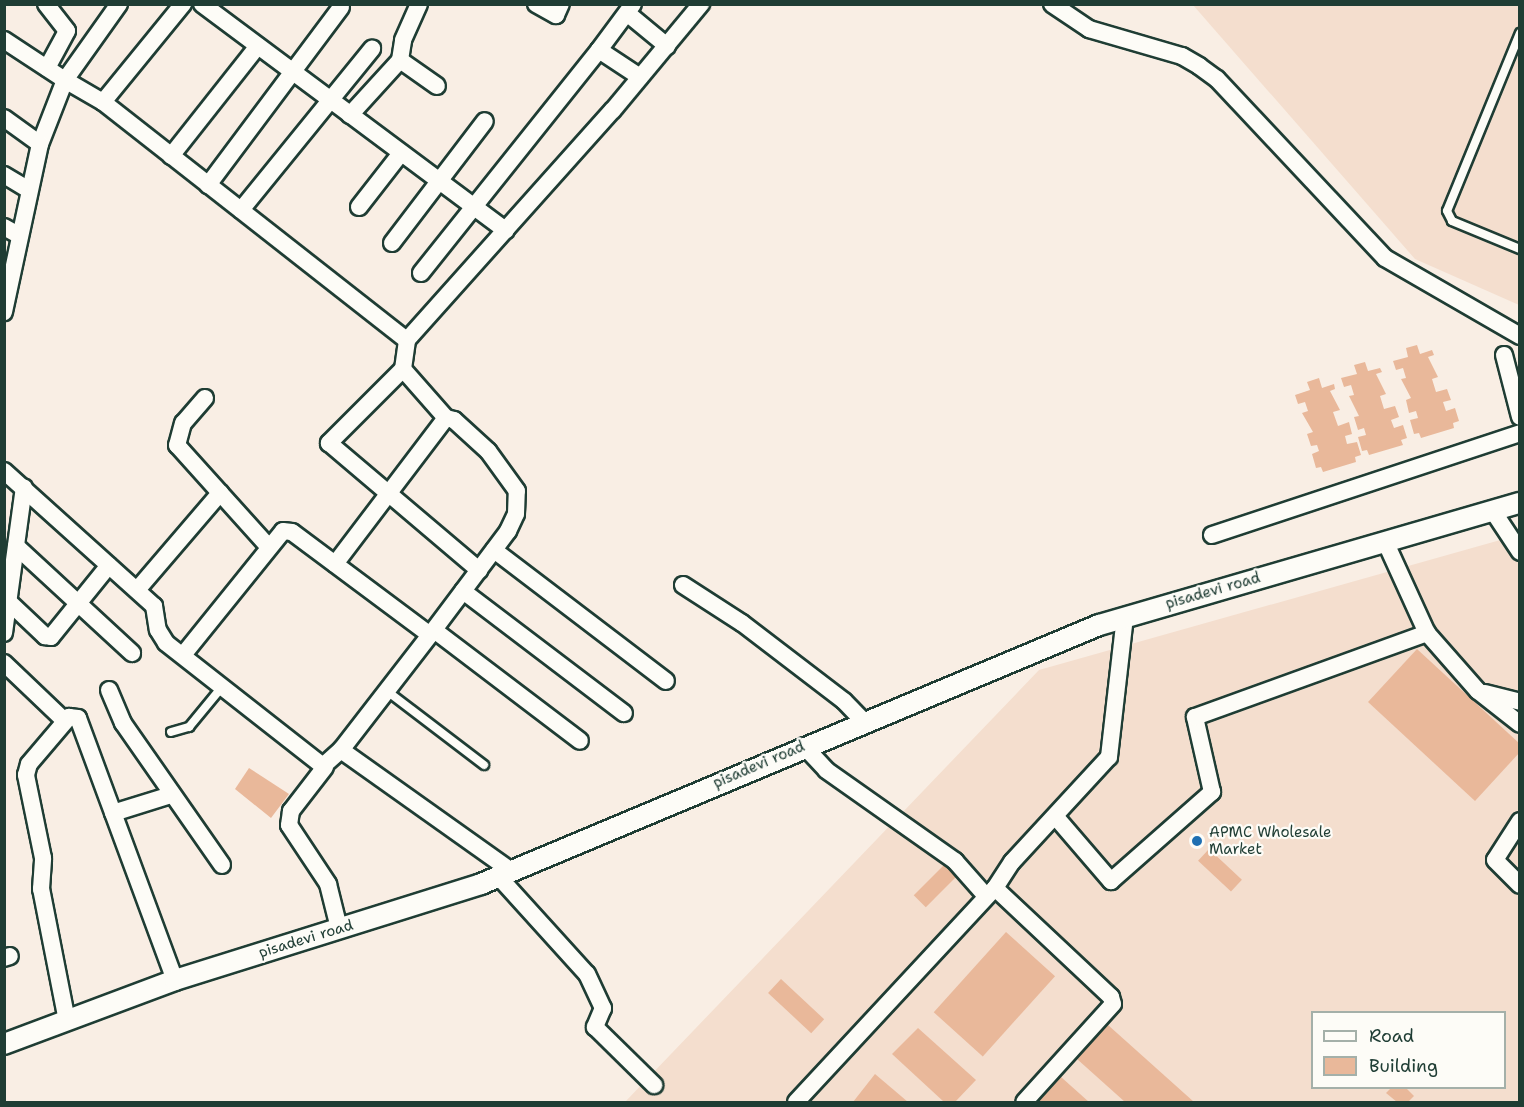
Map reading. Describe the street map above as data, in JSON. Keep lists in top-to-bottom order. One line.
{"streets":{"street":["pisadevi road"]},"places":["APMC Wholesale Market"],"legend":["Road","Building"]}
